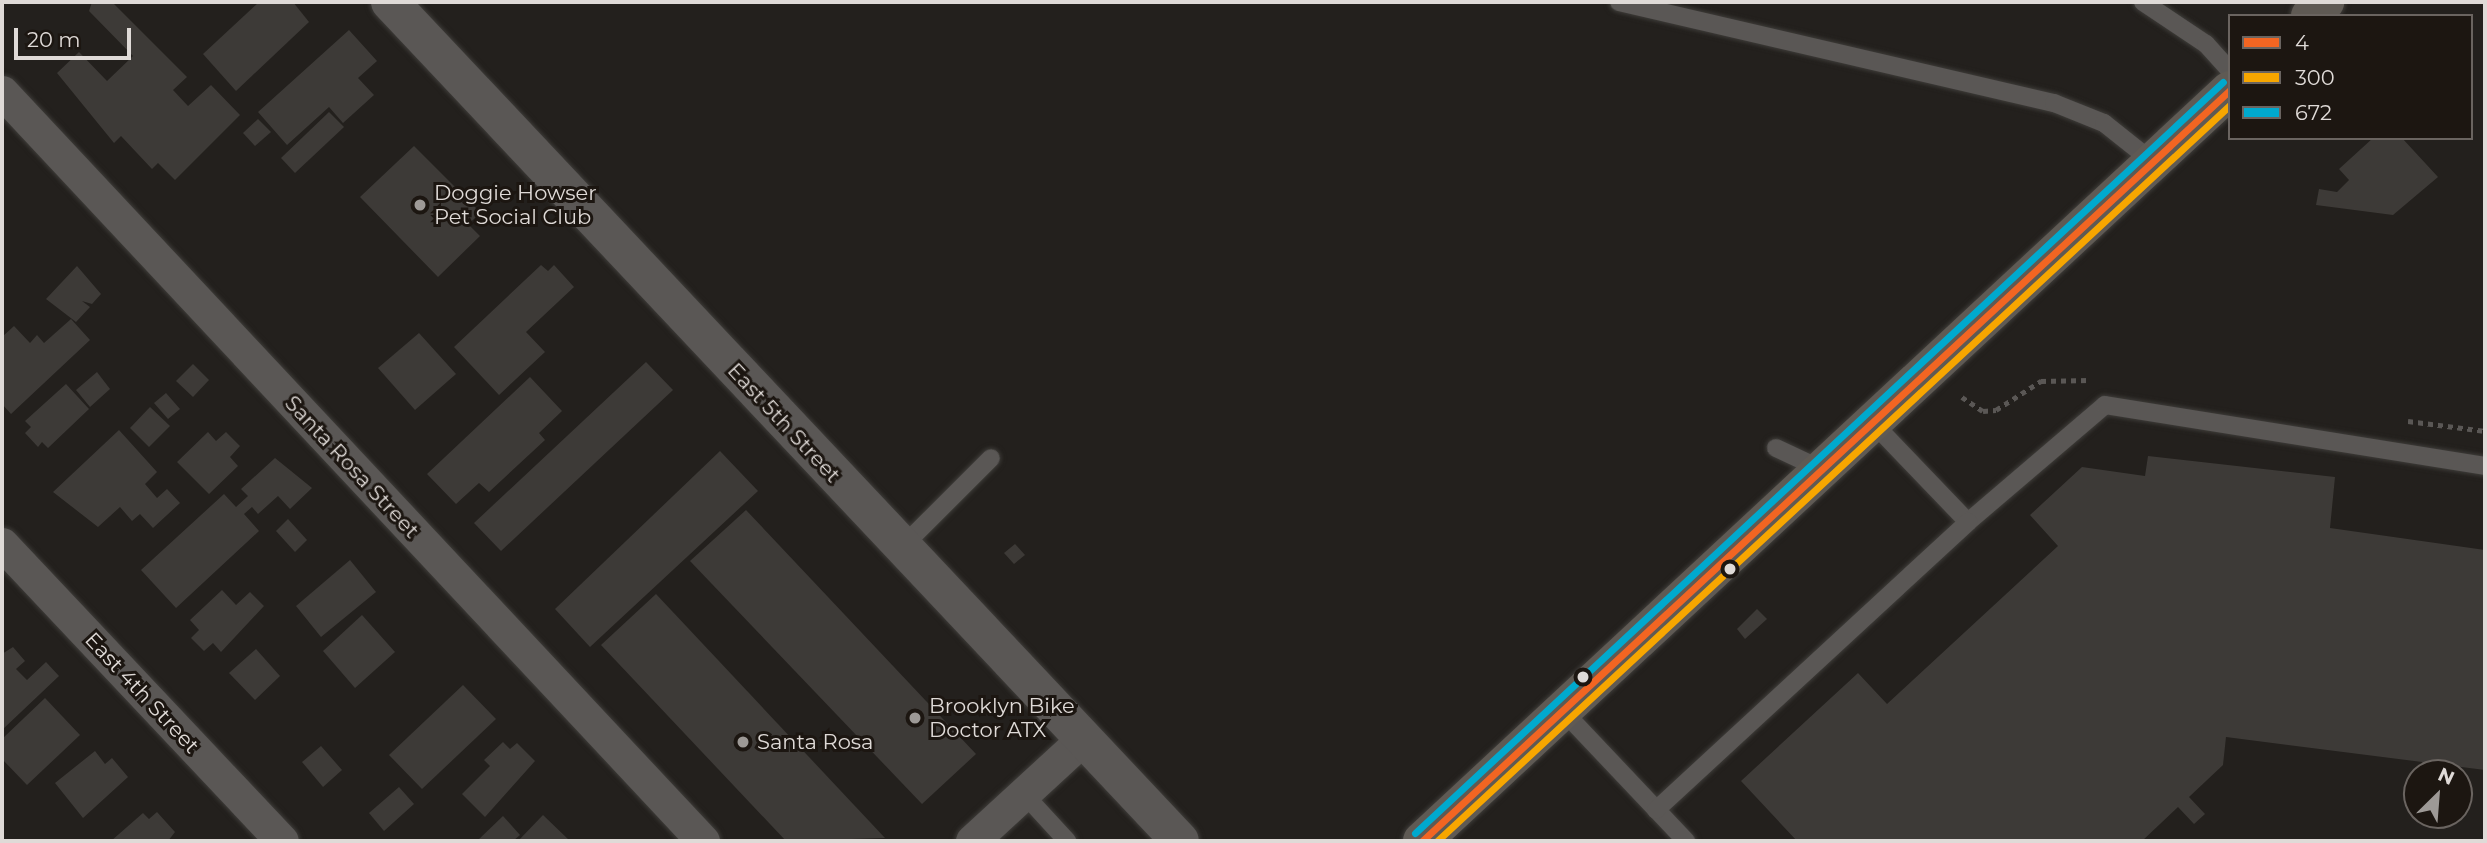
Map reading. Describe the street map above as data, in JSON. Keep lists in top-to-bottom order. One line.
{"streets":{"street":["East 5th Street","Santa Rosa Street","East 4th Street"]},"places":["Doggie Howser Pet Social Club","Brooklyn Bike Doctor ATX","Santa Rosa"],"lines":["transit line 672","transit line 4","transit line 300"],"legend":["4","300","672"],"scale_bar":"20 m","north":"top right"}
